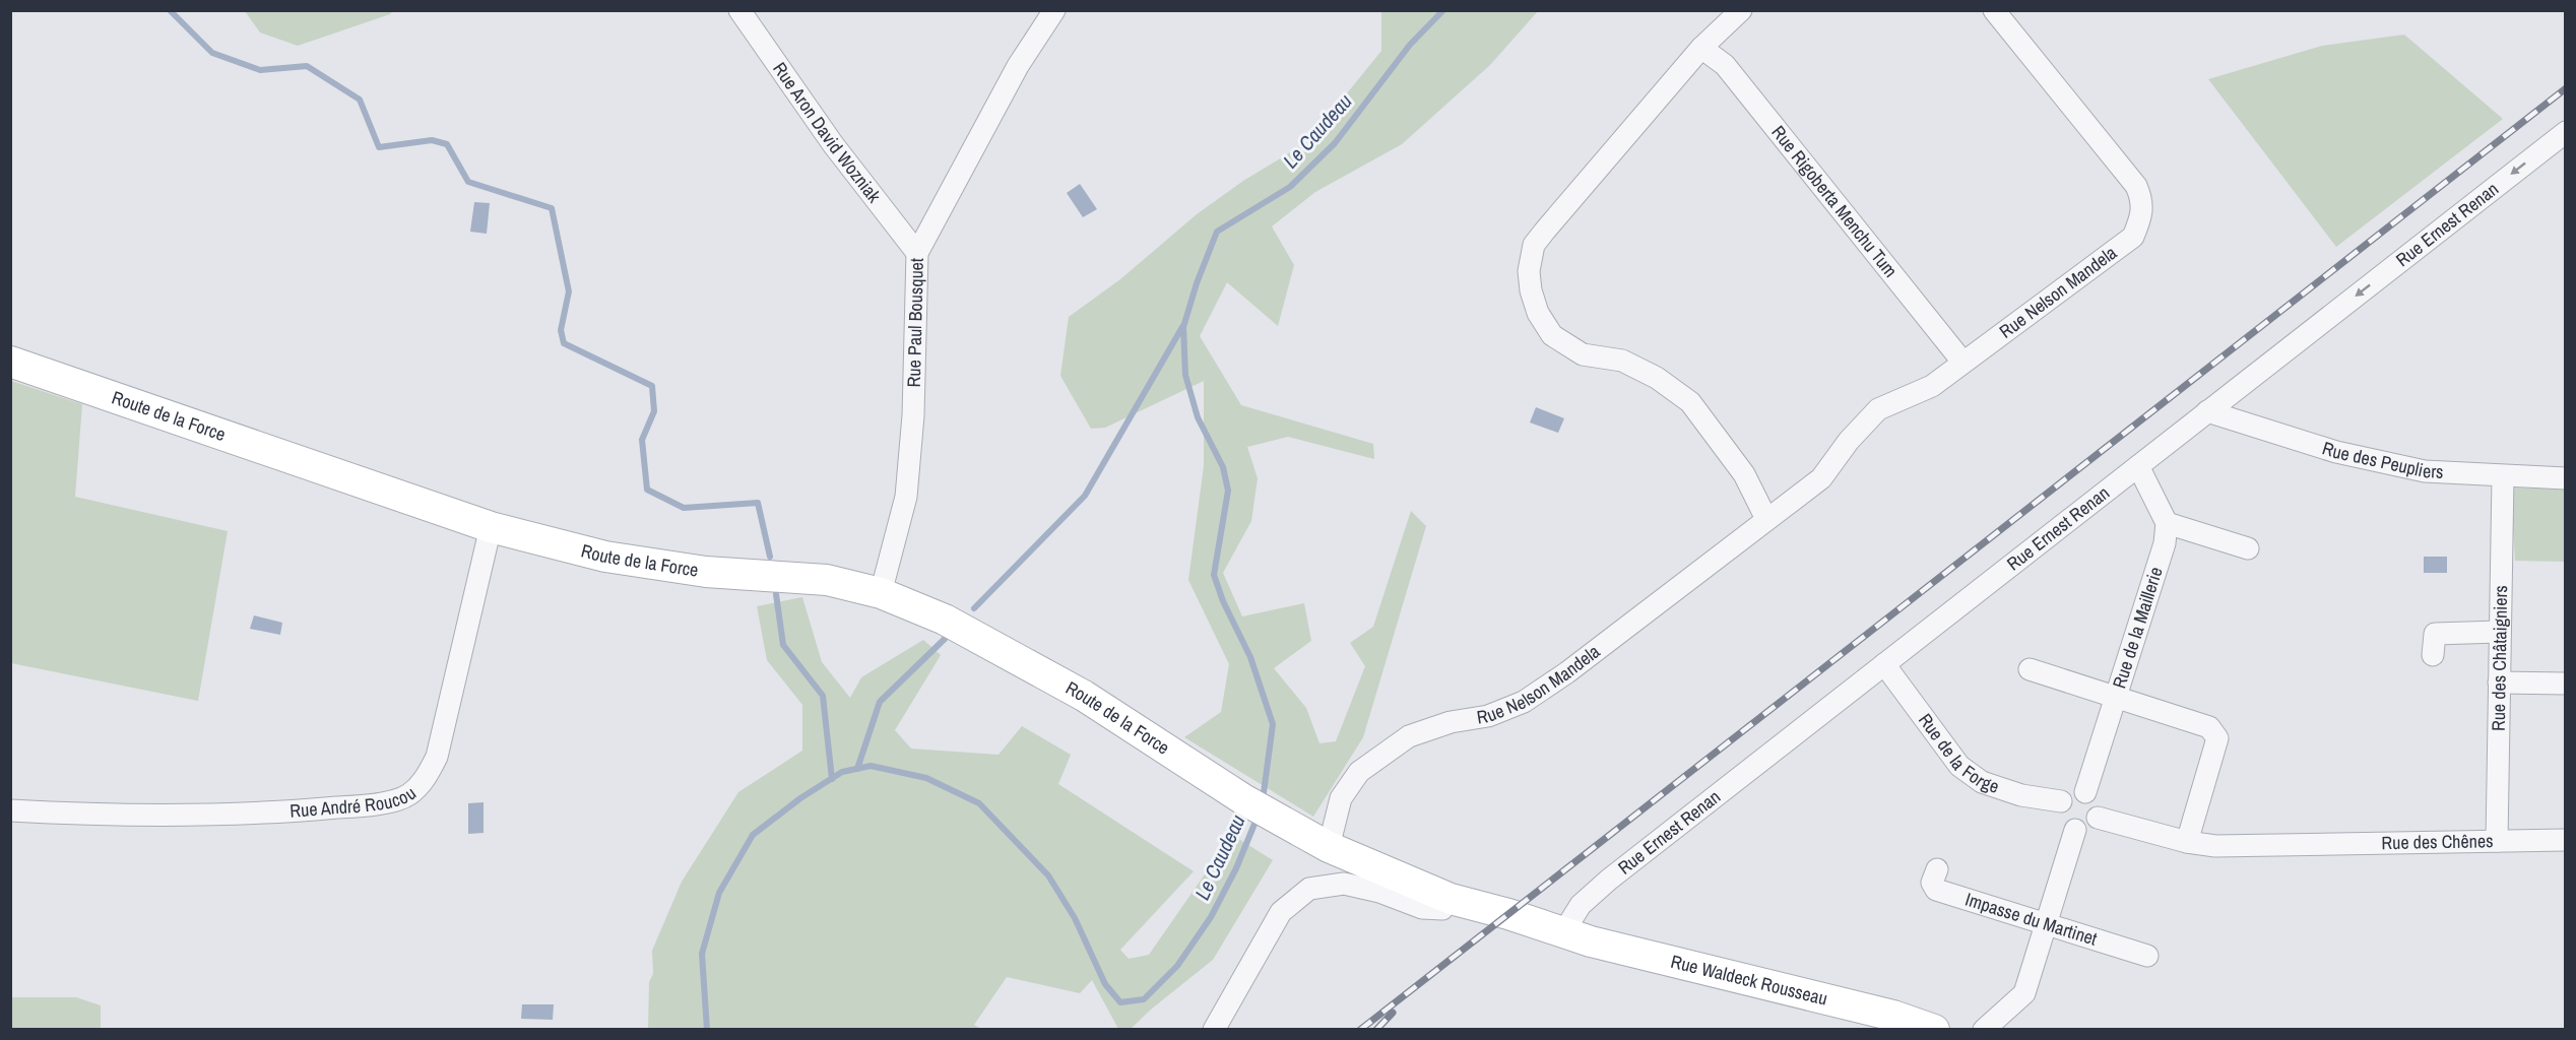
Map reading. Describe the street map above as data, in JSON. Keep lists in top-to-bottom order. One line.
{"streets":{"street":["Rue Aron David Wozniak","Rue Rigoberta Menchu Tum","Rue Ernest Renan","Rue Nelson Mandela","Rue Paul Bousquet","Route de la Force","Rue des Peupliers","Rue de la Maillerie","Rue des Châtaigniers","Rue de la Forge","Rue André Roucou","Rue des Chênes","Impasse du Martinet","Rue Waldeck Rousseau"]},"crossings":[["Rue Aron David Wozniak","Rue Paul Bousquet"],["Rue Rigoberta Menchu Tum","Rue Nelson Mandela"],["Rue Ernest Renan","Rue des Peupliers"],["Rue Ernest Renan","Rue de la Forge"],["Rue Ernest Renan","Rue Waldeck Rousseau"],["Rue Nelson Mandela","Route de la Force"],["Rue Paul Bousquet","Route de la Force"],["Route de la Force","Rue André Roucou"],["Route de la Force","Rue Waldeck Rousseau"],["Rue des Peupliers","Rue des Châtaigniers"],["Rue de la Maillerie","Rue de la Forge"],["Rue des Châtaigniers","Rue des Chênes"]],"one_way":["Rue Ernest Renan"],"water":["Le Caudeau"]}
